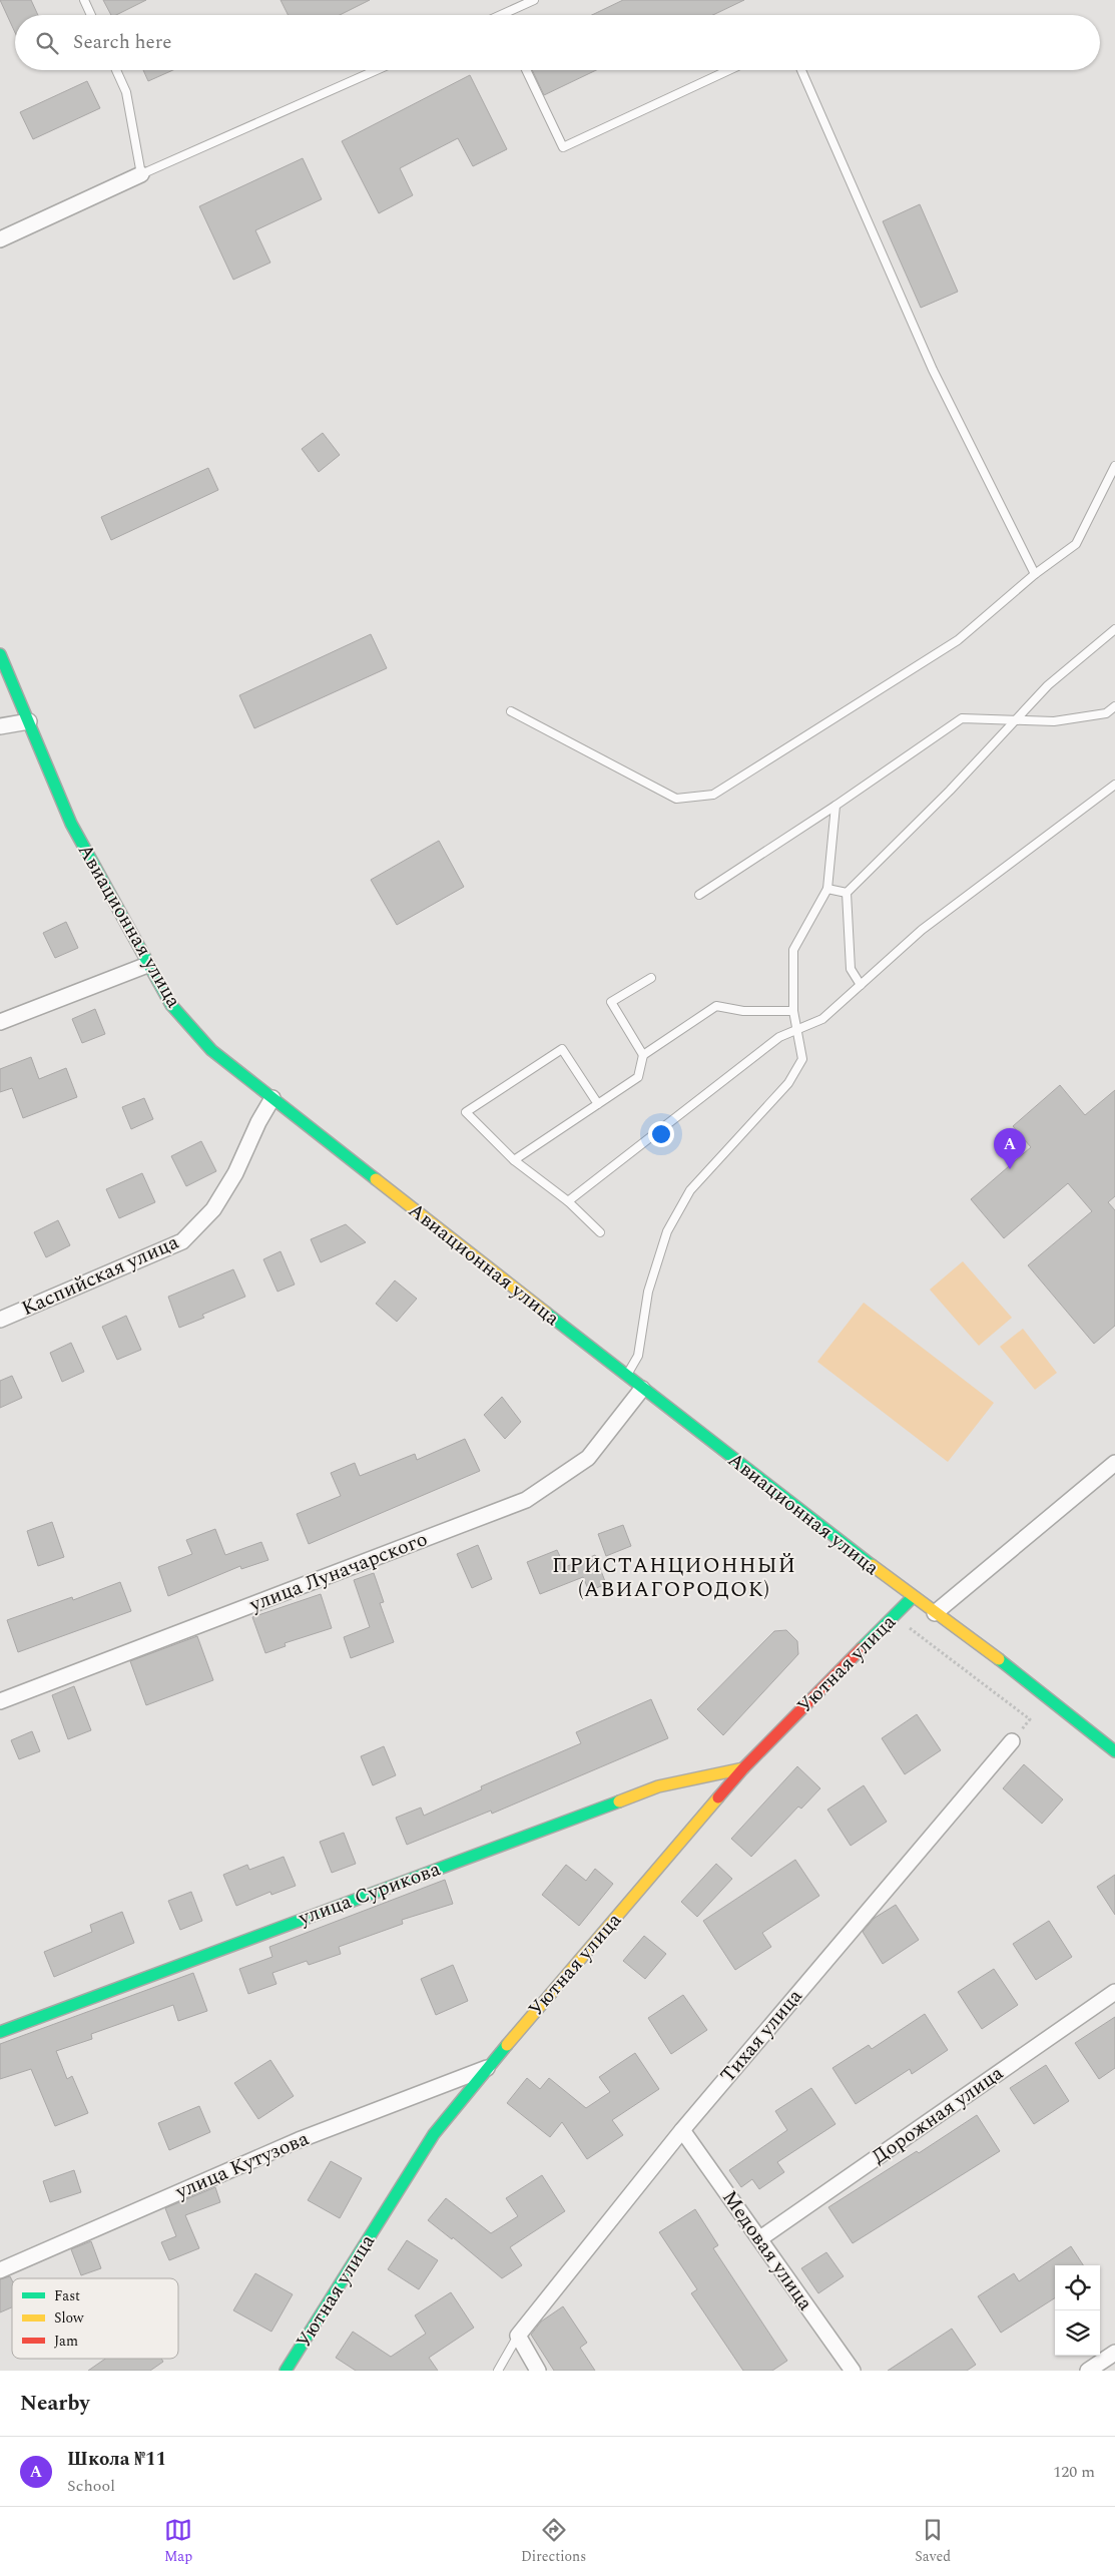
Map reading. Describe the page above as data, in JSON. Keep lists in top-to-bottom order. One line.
{"streets":{"street":["Авиационная улица","Каспийская улица","улица Луначарского","Уютная улица","улица Сурикова","Тихая улица","Дорожная улица","улица Кутузова","Медовая улица"]},"crossings":[["Авиационная улица","Каспийская улица"],["Авиационная улица","улица Луначарского"],["Авиационная улица","Уютная улица"],["Уютная улица","улица Сурикова"],["Уютная улица","улица Кутузова"],["Тихая улица","Медовая улица"],["Дорожная улица","Медовая улица"]],"districts":["ПРИСТАНЦИОННЫЙ (АВИАГОРОДОК)"],"legend":["Fast","Slow","Jam"],"page":{"search":"Search here","pins":"A","heading":"Nearby","list":[{"mark":"A","name":"Школа №11","note":"School","value":"120 m"}],"nav":["Map","Directions","Saved"]}}
